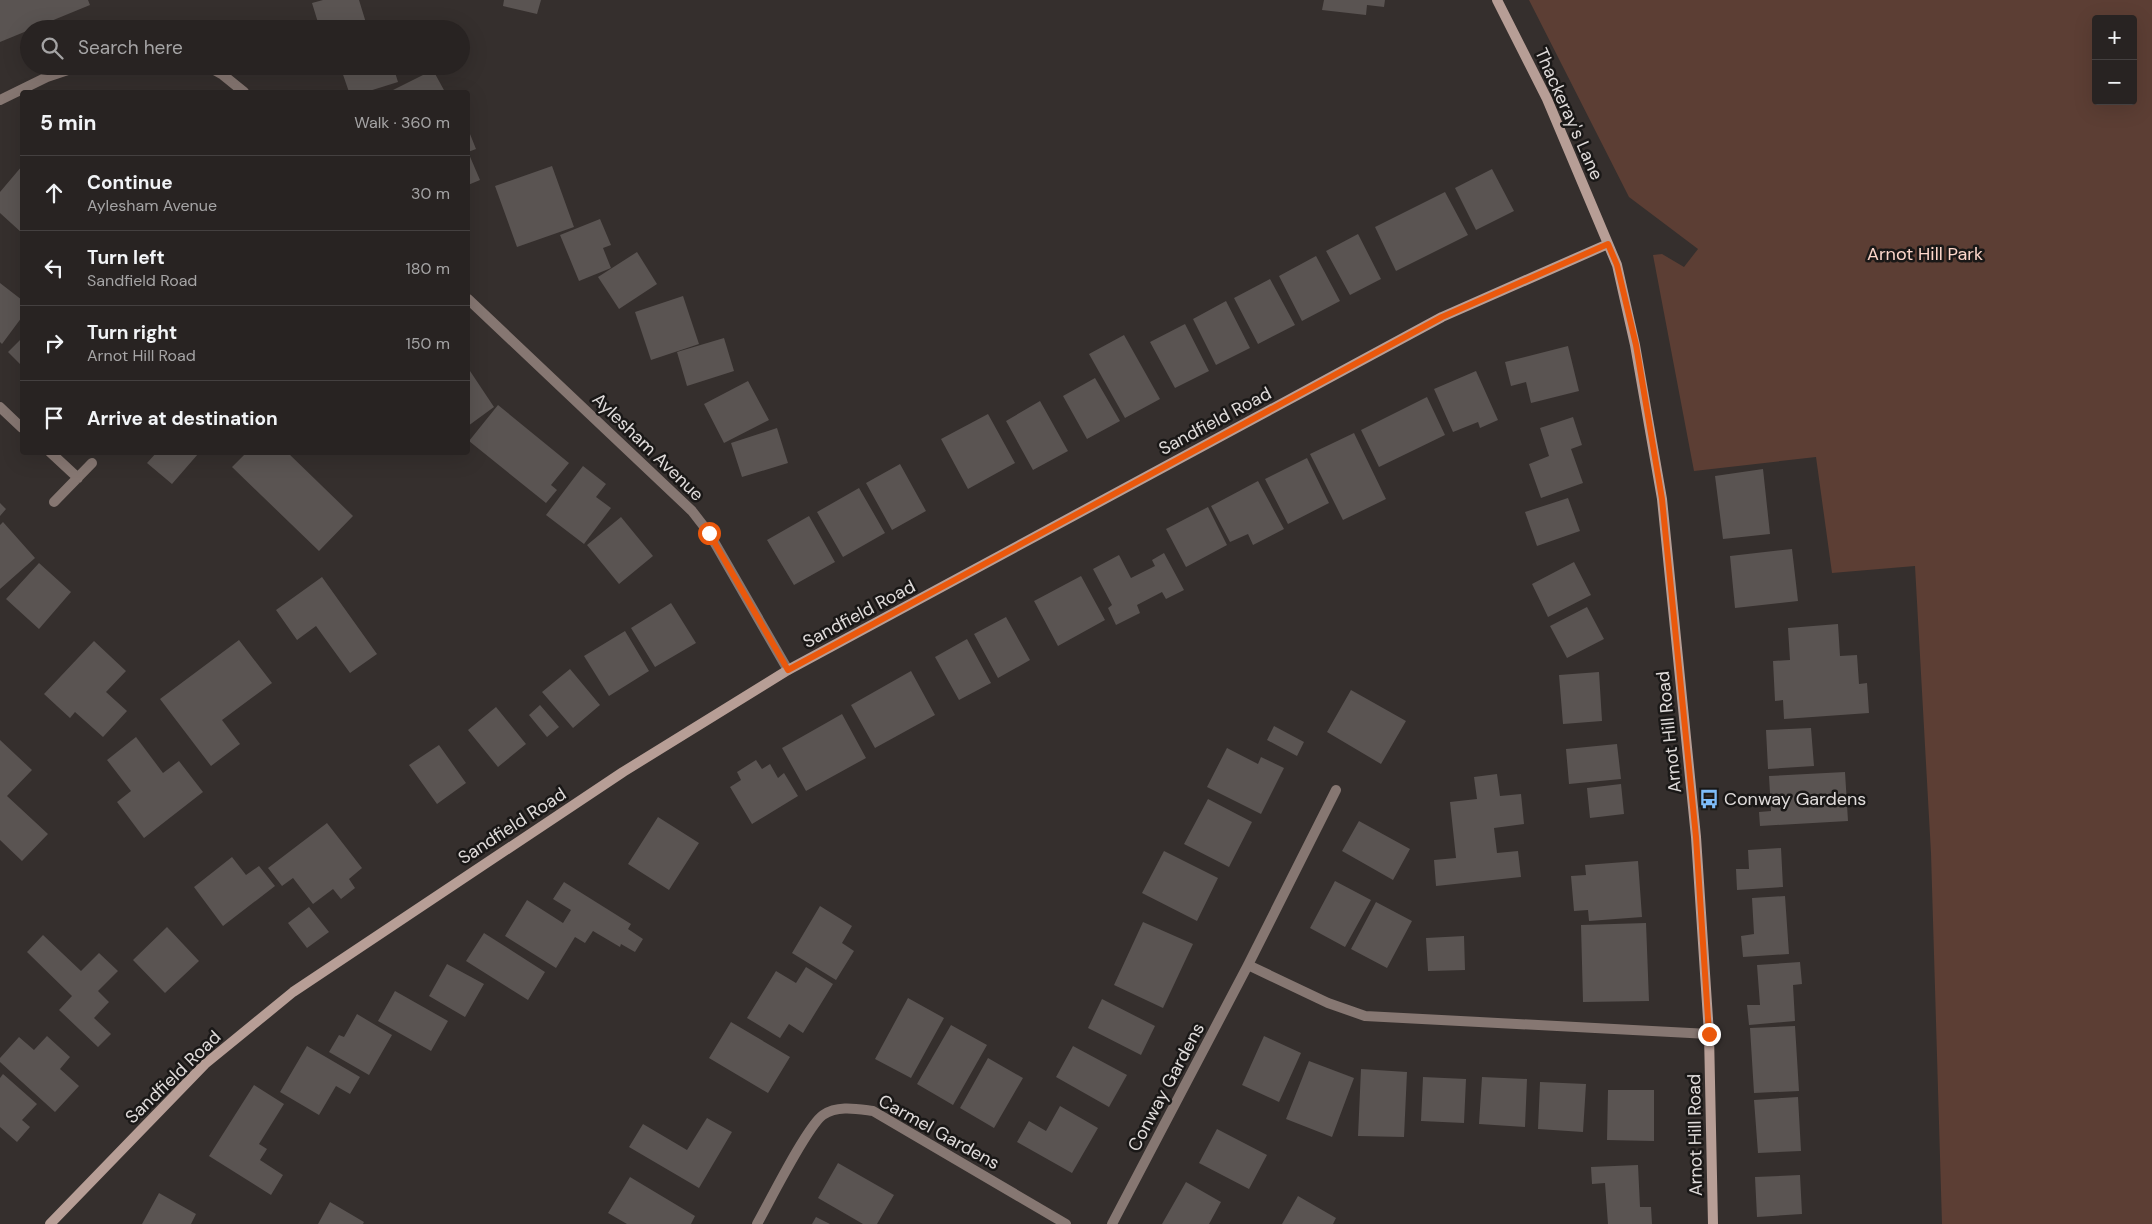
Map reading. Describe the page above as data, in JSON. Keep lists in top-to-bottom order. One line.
{"streets":{"street":["Thackeray's Lane","Sandfield Road","Aylesham Avenue","Arnot Hill Road","Conway Gardens","Carmel Gardens"]},"crossings":[["Thackeray's Lane","Sandfield Road"],["Thackeray's Lane","Arnot Hill Road"],["Sandfield Road","Aylesham Avenue"],["Sandfield Road","Arnot Hill Road"]],"parks":["Arnot Hill Park"],"places":{"bus stop":["Conway Gardens"]},"page":{"map_buttons":["+","−"],"search":"Search here","heading":["5 min","Walk · 360 m"],"list":[["Continue","Aylesham Avenue","30 m"],["Turn left","Sandfield Road","180 m"],["Turn right","Arnot Hill Road","150 m"],"Arrive at destination"]}}
